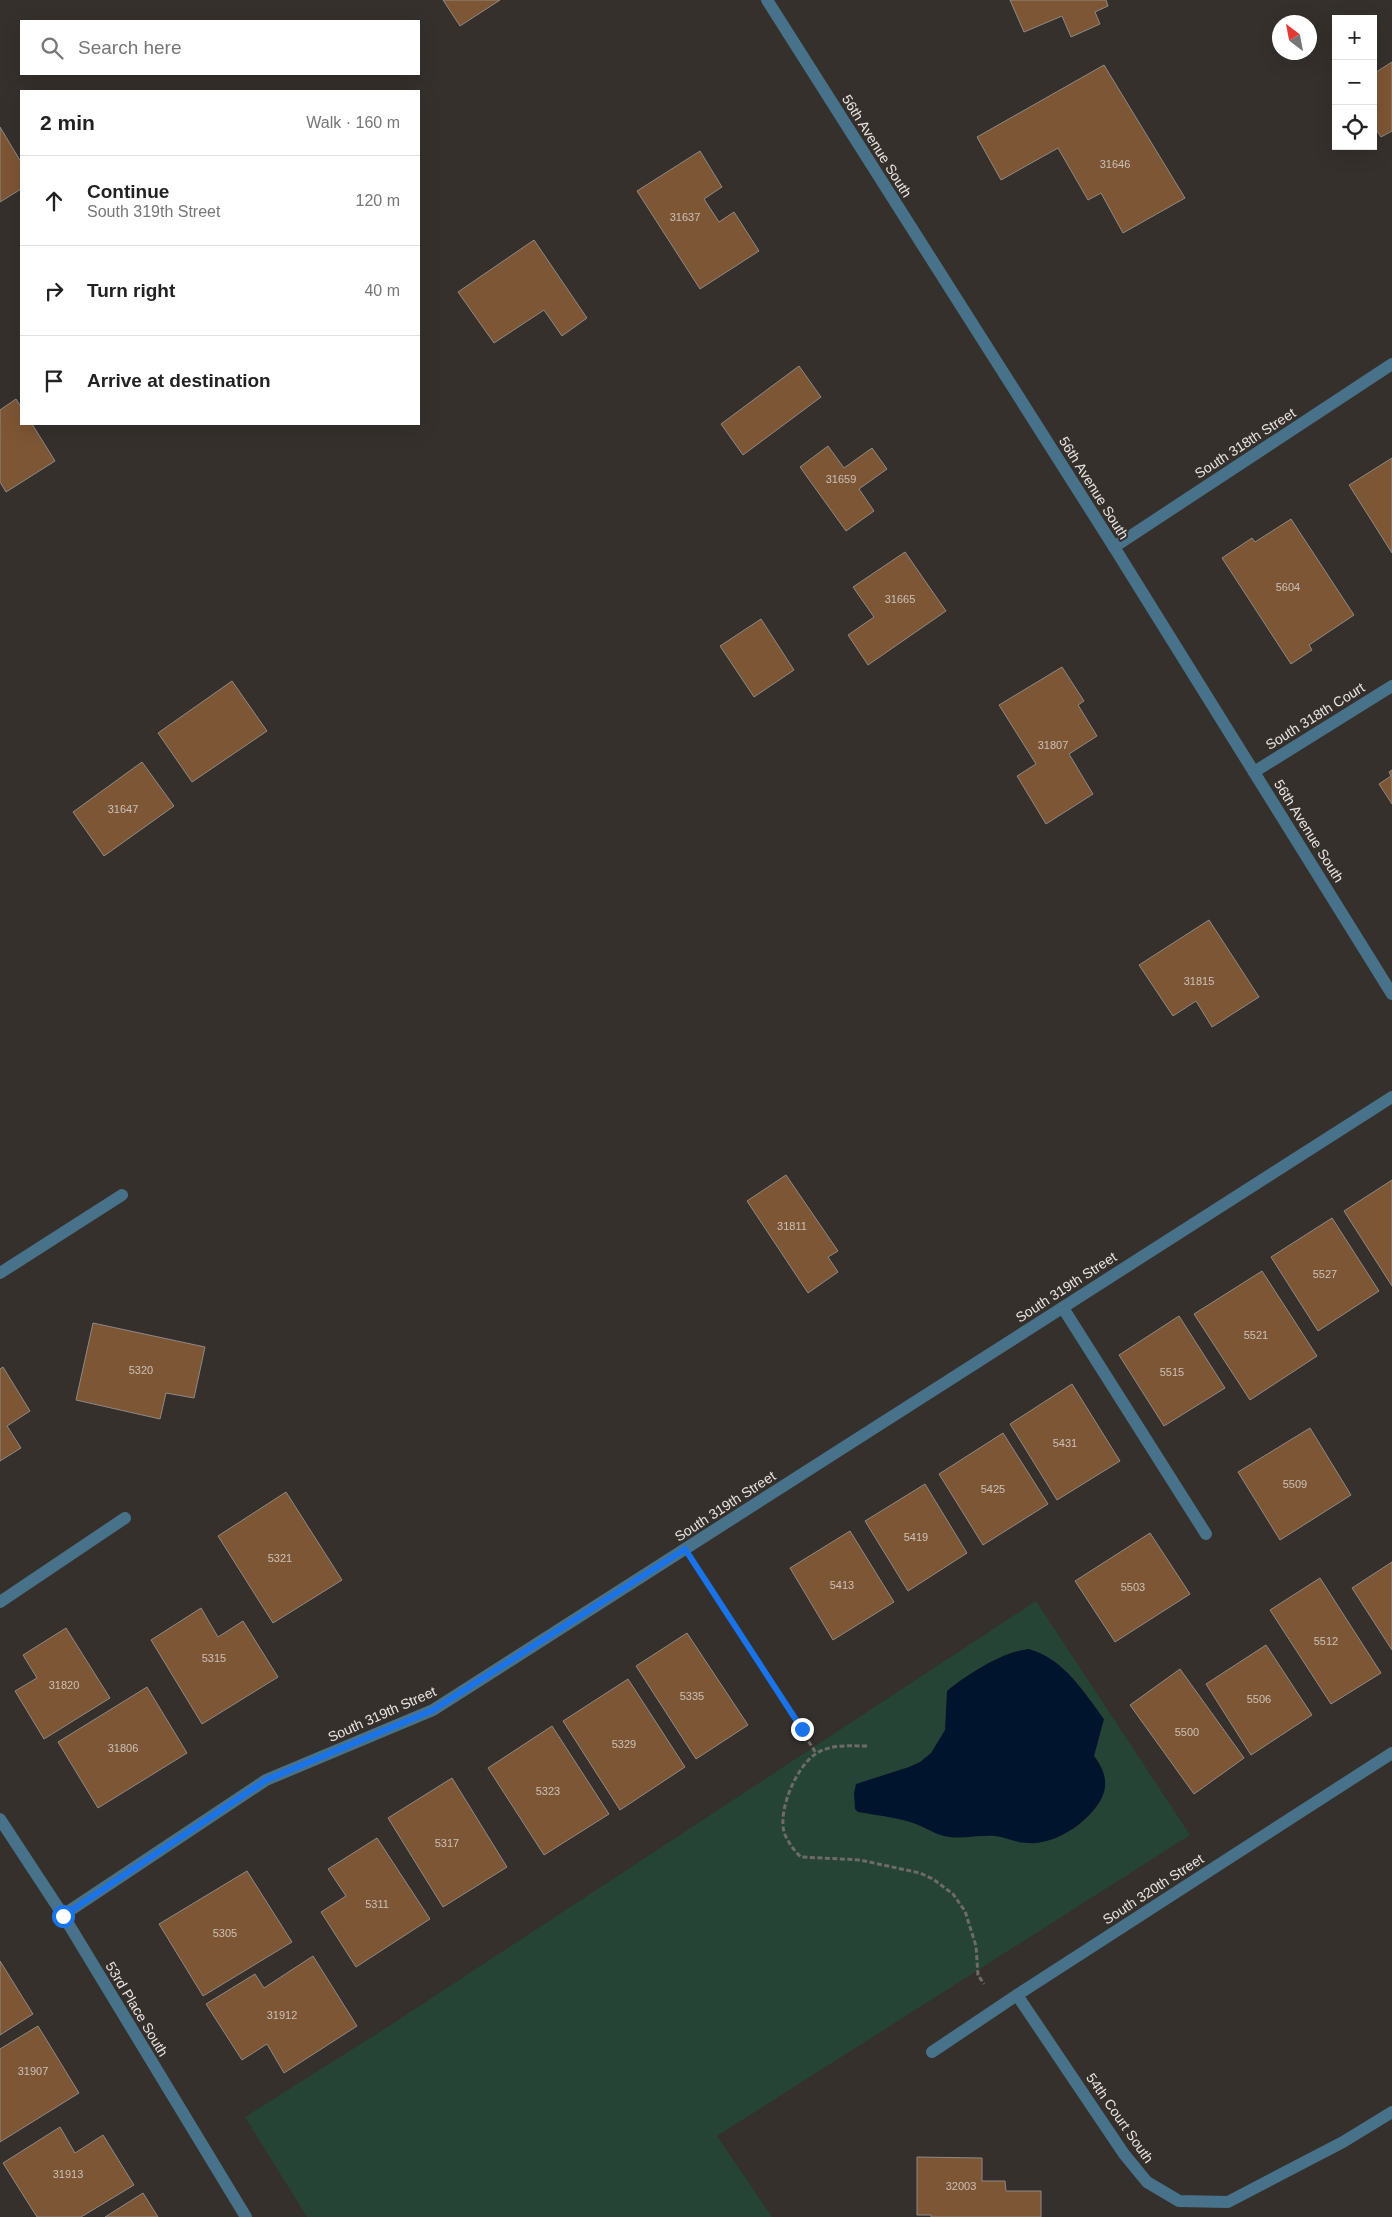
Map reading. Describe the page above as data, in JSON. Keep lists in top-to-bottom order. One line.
{"streets":{"street":["56th Avenue South","South 318th Street","South 318th Court","South 319th Street","South 320th Street","53rd Place South","54th Court South"]},"crossings":[["56th Avenue South","South 318th Street"],["56th Avenue South","South 318th Court"],["South 319th Street","53rd Place South"],["South 320th Street","54th Court South"]],"house_numbers":["31646","31637","31659","5604","31665","31807","31647","31815","31811","5527","5521","5320","5515","5431","5509","5425","5419","5321","5413","5503","5512","5315","31820","5335","5506","5500","5329","31806","5323","5317","5311","5305","31912","31907","31913","32003"],"north":"top left","page":{"map_buttons":["+","−"],"search":"Search here","heading":["2 min","Walk · 160 m"],"list":[["Continue","South 319th Street","120 m"],["Turn right","40 m"],"Arrive at destination"]}}
